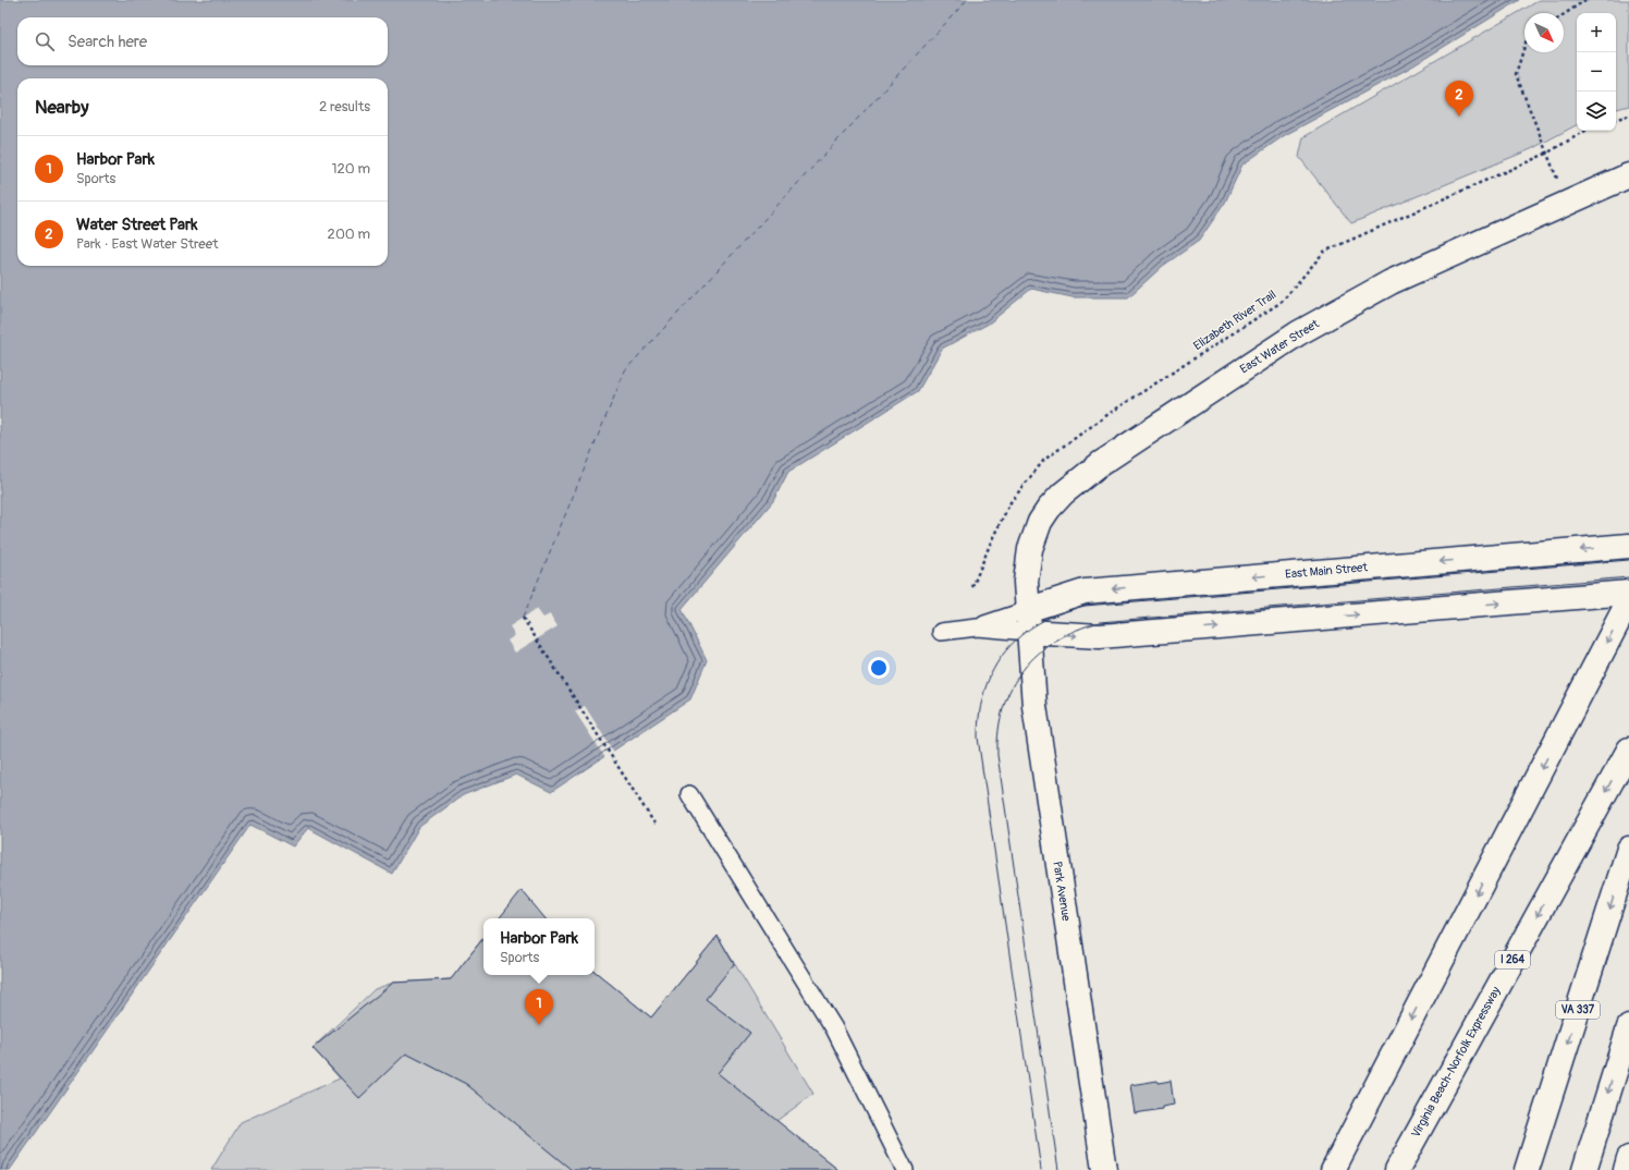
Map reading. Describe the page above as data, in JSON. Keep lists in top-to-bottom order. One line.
{"streets":{"main road":["East Water Street","East Main Street","Park Avenue","I 264","VA 337","Virginia Beach-Norfolk Expressway"],"path":["Elizabeth River Trail"]},"crossings":[["East Water Street","East Main Street"],["East Water Street","Park Avenue"],["East Main Street","Park Avenue"]],"north":"bottom right","page":{"map_buttons":["+","−"],"search":"Search here","heading":["Nearby","2 results"],"pins":["2","1"],"list":[{"mark":"1","name":"Harbor Park","note":"Sports","value":"120 m"},{"mark":"2","name":"Water Street Park","note":"Park · East Water Street","value":"200 m"}],"popup":["Harbor Park","Sports"]}}
